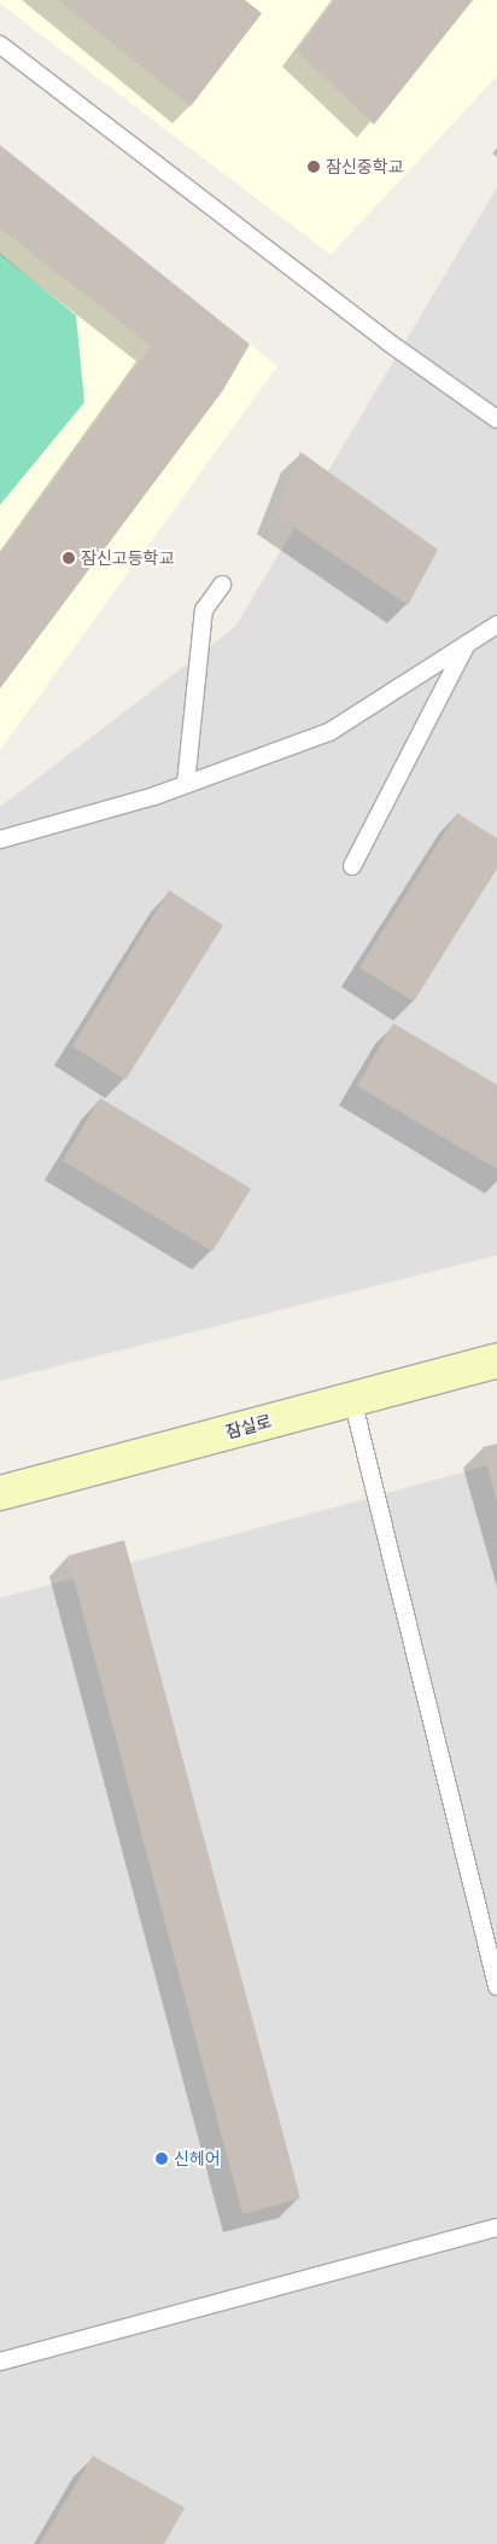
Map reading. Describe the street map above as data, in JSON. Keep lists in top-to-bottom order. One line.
{"streets":{"street":["잠실로"]},"places":["잠신중학교","잠신고등학교","신헤어"]}
